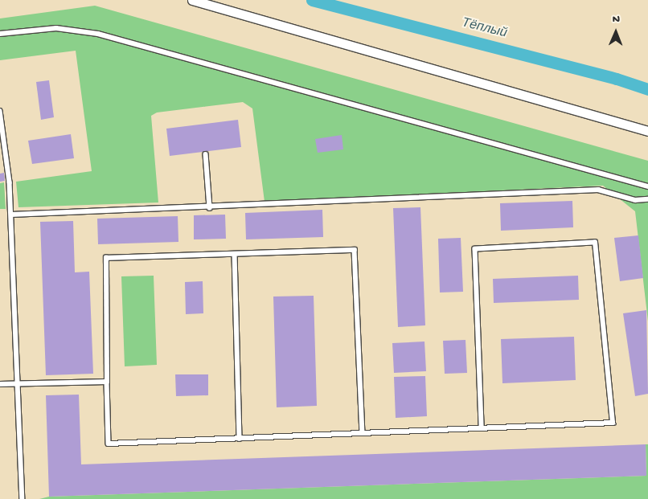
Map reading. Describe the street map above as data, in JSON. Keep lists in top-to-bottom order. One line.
{"water":["Тёплый"],"north":"top"}
